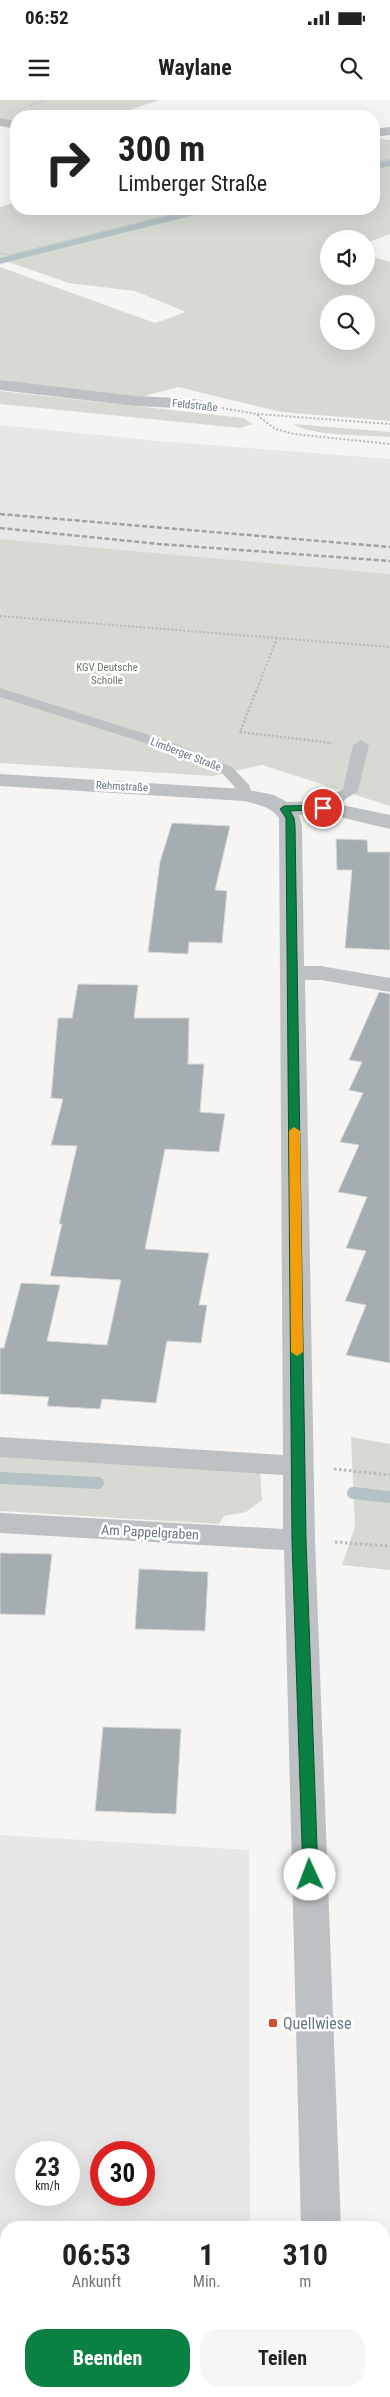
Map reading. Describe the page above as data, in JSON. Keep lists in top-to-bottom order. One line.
{"streets":{"street":["Feldstraße","Rehmstraße","Am Pappelgraben"],"lane":["Limberger Straße"]},"crossings":[["Limberger Straße","Rehmstraße"]],"parks":["KGV Deutsche Scholle"],"places":{"transit":["Quellwiese"]},"page":{"status":"06:52","header":"Waylane","turn":["300 m","Limberger Straße"],"speed":"23 km/h","limit":"30","eta":["06:53","Ankunft","1","Min.","310","m"],"buttons":["Beenden","Teilen"]}}
